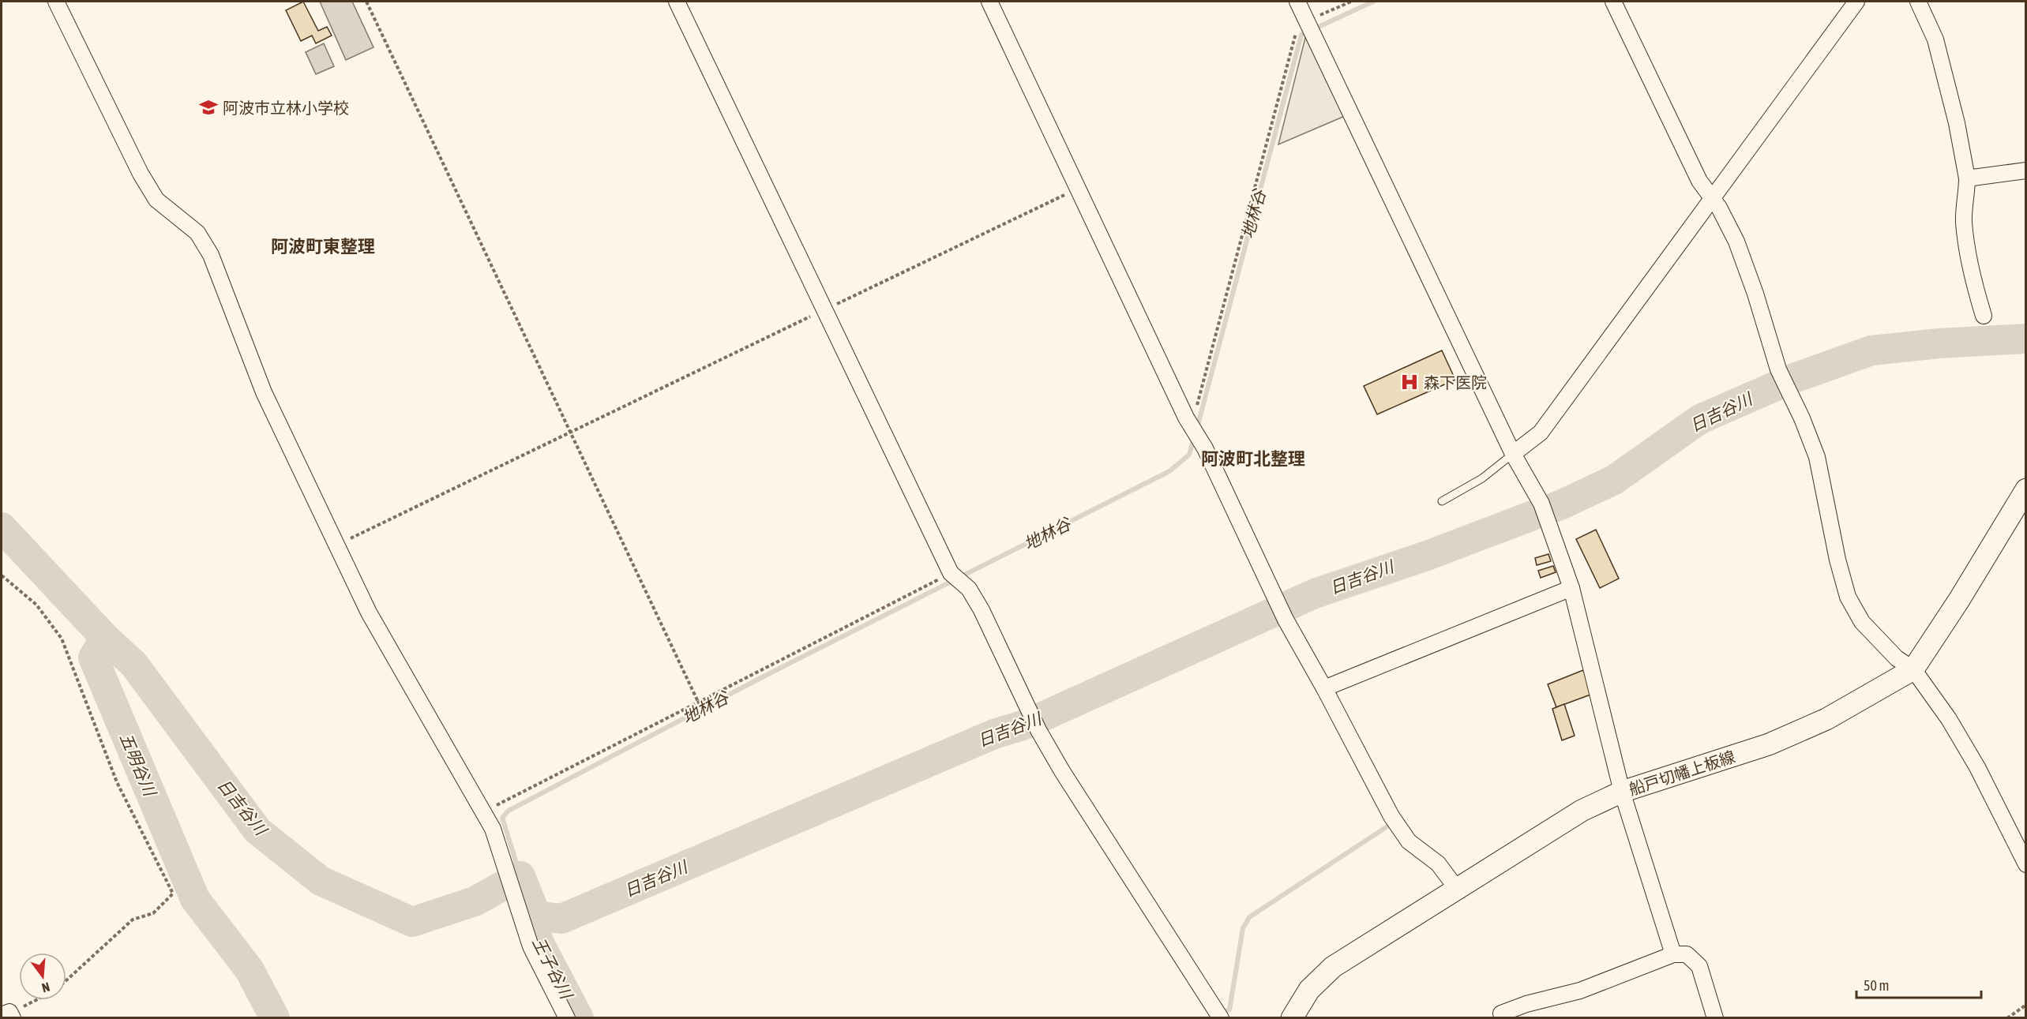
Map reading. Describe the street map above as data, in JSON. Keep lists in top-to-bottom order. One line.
{"streets":{"main road":["船戸切幡上板線"]},"districts":["阿波町東整理","阿波町北整理"],"water":["地林谷","日吉谷川","五明谷川","王子谷川"],"places":{"school or university":["阿波市立林小学校"],"hospital":["森下医院"]},"scale_bar":"50 m","north":"bottom"}
